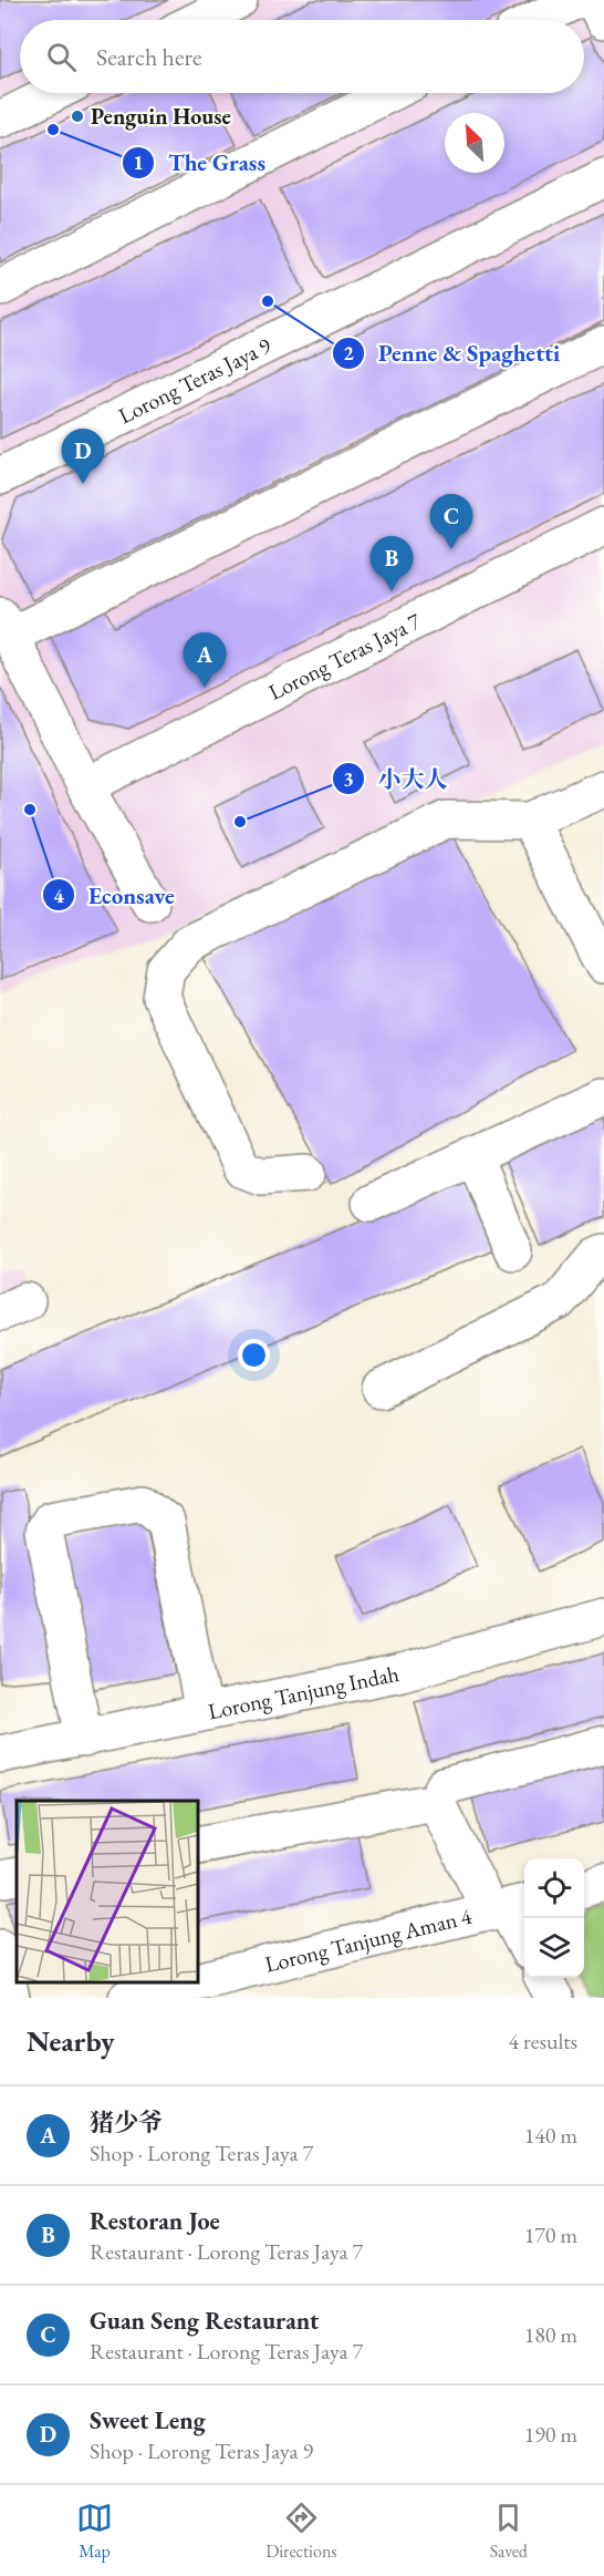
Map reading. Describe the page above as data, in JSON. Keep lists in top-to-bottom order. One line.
{"streets":{"street":["Lorong Teras Jaya 9","Lorong Teras Jaya 7","Lorong Tanjung Indah","Lorong Tanjung Aman 4"]},"places":["Penguin House","The Grass","Penne & Spaghetti","Econsave","小大人"],"north":"top left","page":{"search":"Search here","pins":["D","C","B","A"],"heading":["Nearby","4 results"],"list":[{"mark":"A","name":"猪少爷","note":"Shop · Lorong Teras Jaya 7","value":"140 m"},{"mark":"B","name":"Restoran Joe","note":"Restaurant · Lorong Teras Jaya 7","value":"170 m"},{"mark":"C","name":"Guan Seng Restaurant","note":"Restaurant · Lorong Teras Jaya 7","value":"180 m"},{"mark":"D","name":"Sweet Leng","note":"Shop · Lorong Teras Jaya 9","value":"190 m"}],"nav":["Map","Directions","Saved"]}}
